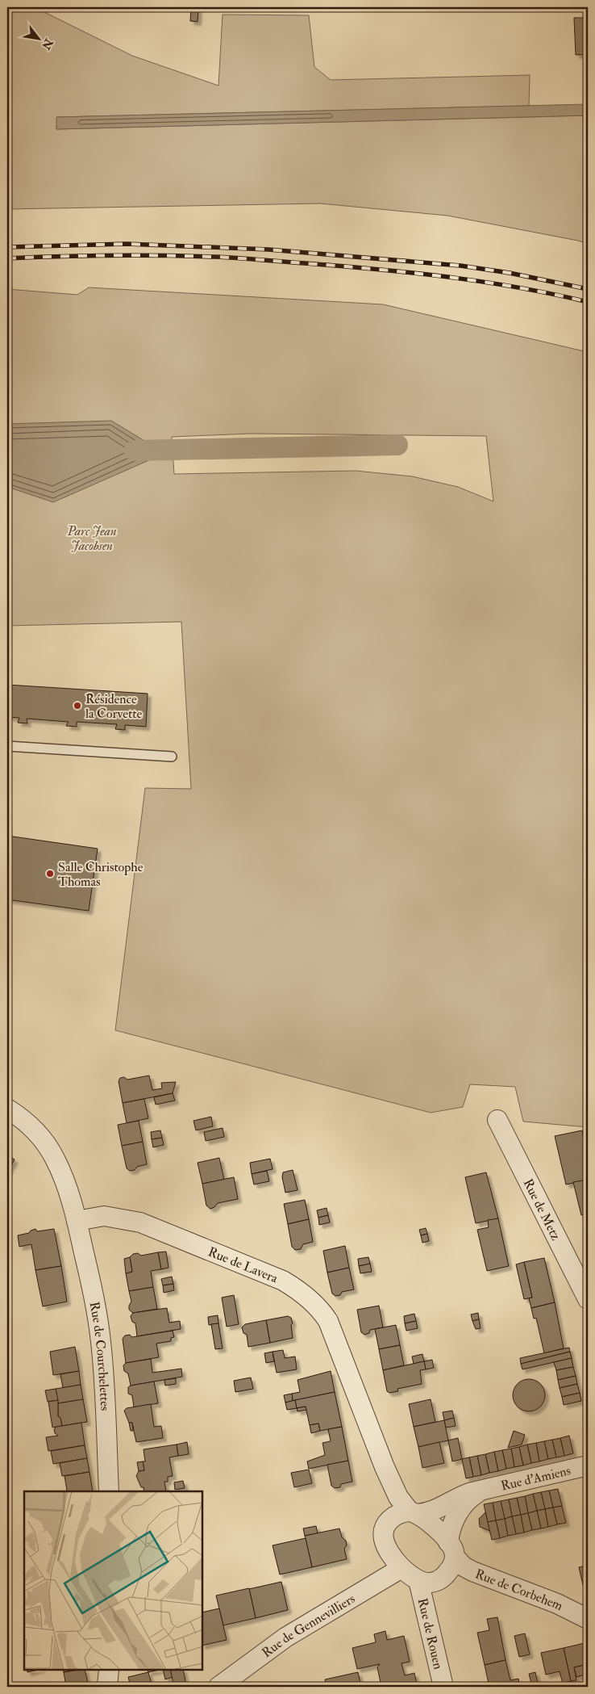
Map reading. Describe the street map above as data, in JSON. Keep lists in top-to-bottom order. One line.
{"streets":{"street":["Rue de Metz","Rue de Lavera","Rue de Courchelettes","Rue d'Amiens","Rue de Corbehem","Rue de Gennevilliers","Rue de Rouen"]},"crossings":[["Rue de Lavera","Rue de Courchelettes"],["Rue de Lavera","Rue d'Amiens"],["Rue de Lavera","Rue de Corbehem"],["Rue de Lavera","Rue de Gennevilliers"],["Rue de Lavera","Rue de Rouen"],["Rue d'Amiens","Rue de Corbehem"],["Rue d'Amiens","Rue de Gennevilliers"],["Rue d'Amiens","Rue de Rouen"],["Rue de Corbehem","Rue de Gennevilliers"],["Rue de Corbehem","Rue de Rouen"],["Rue de Gennevilliers","Rue de Rouen"]],"parks":["Parc Jean Jacobsen"],"places":["Résidence la Corvette","Salle Christophe Thomas"],"north":"bottom right"}
